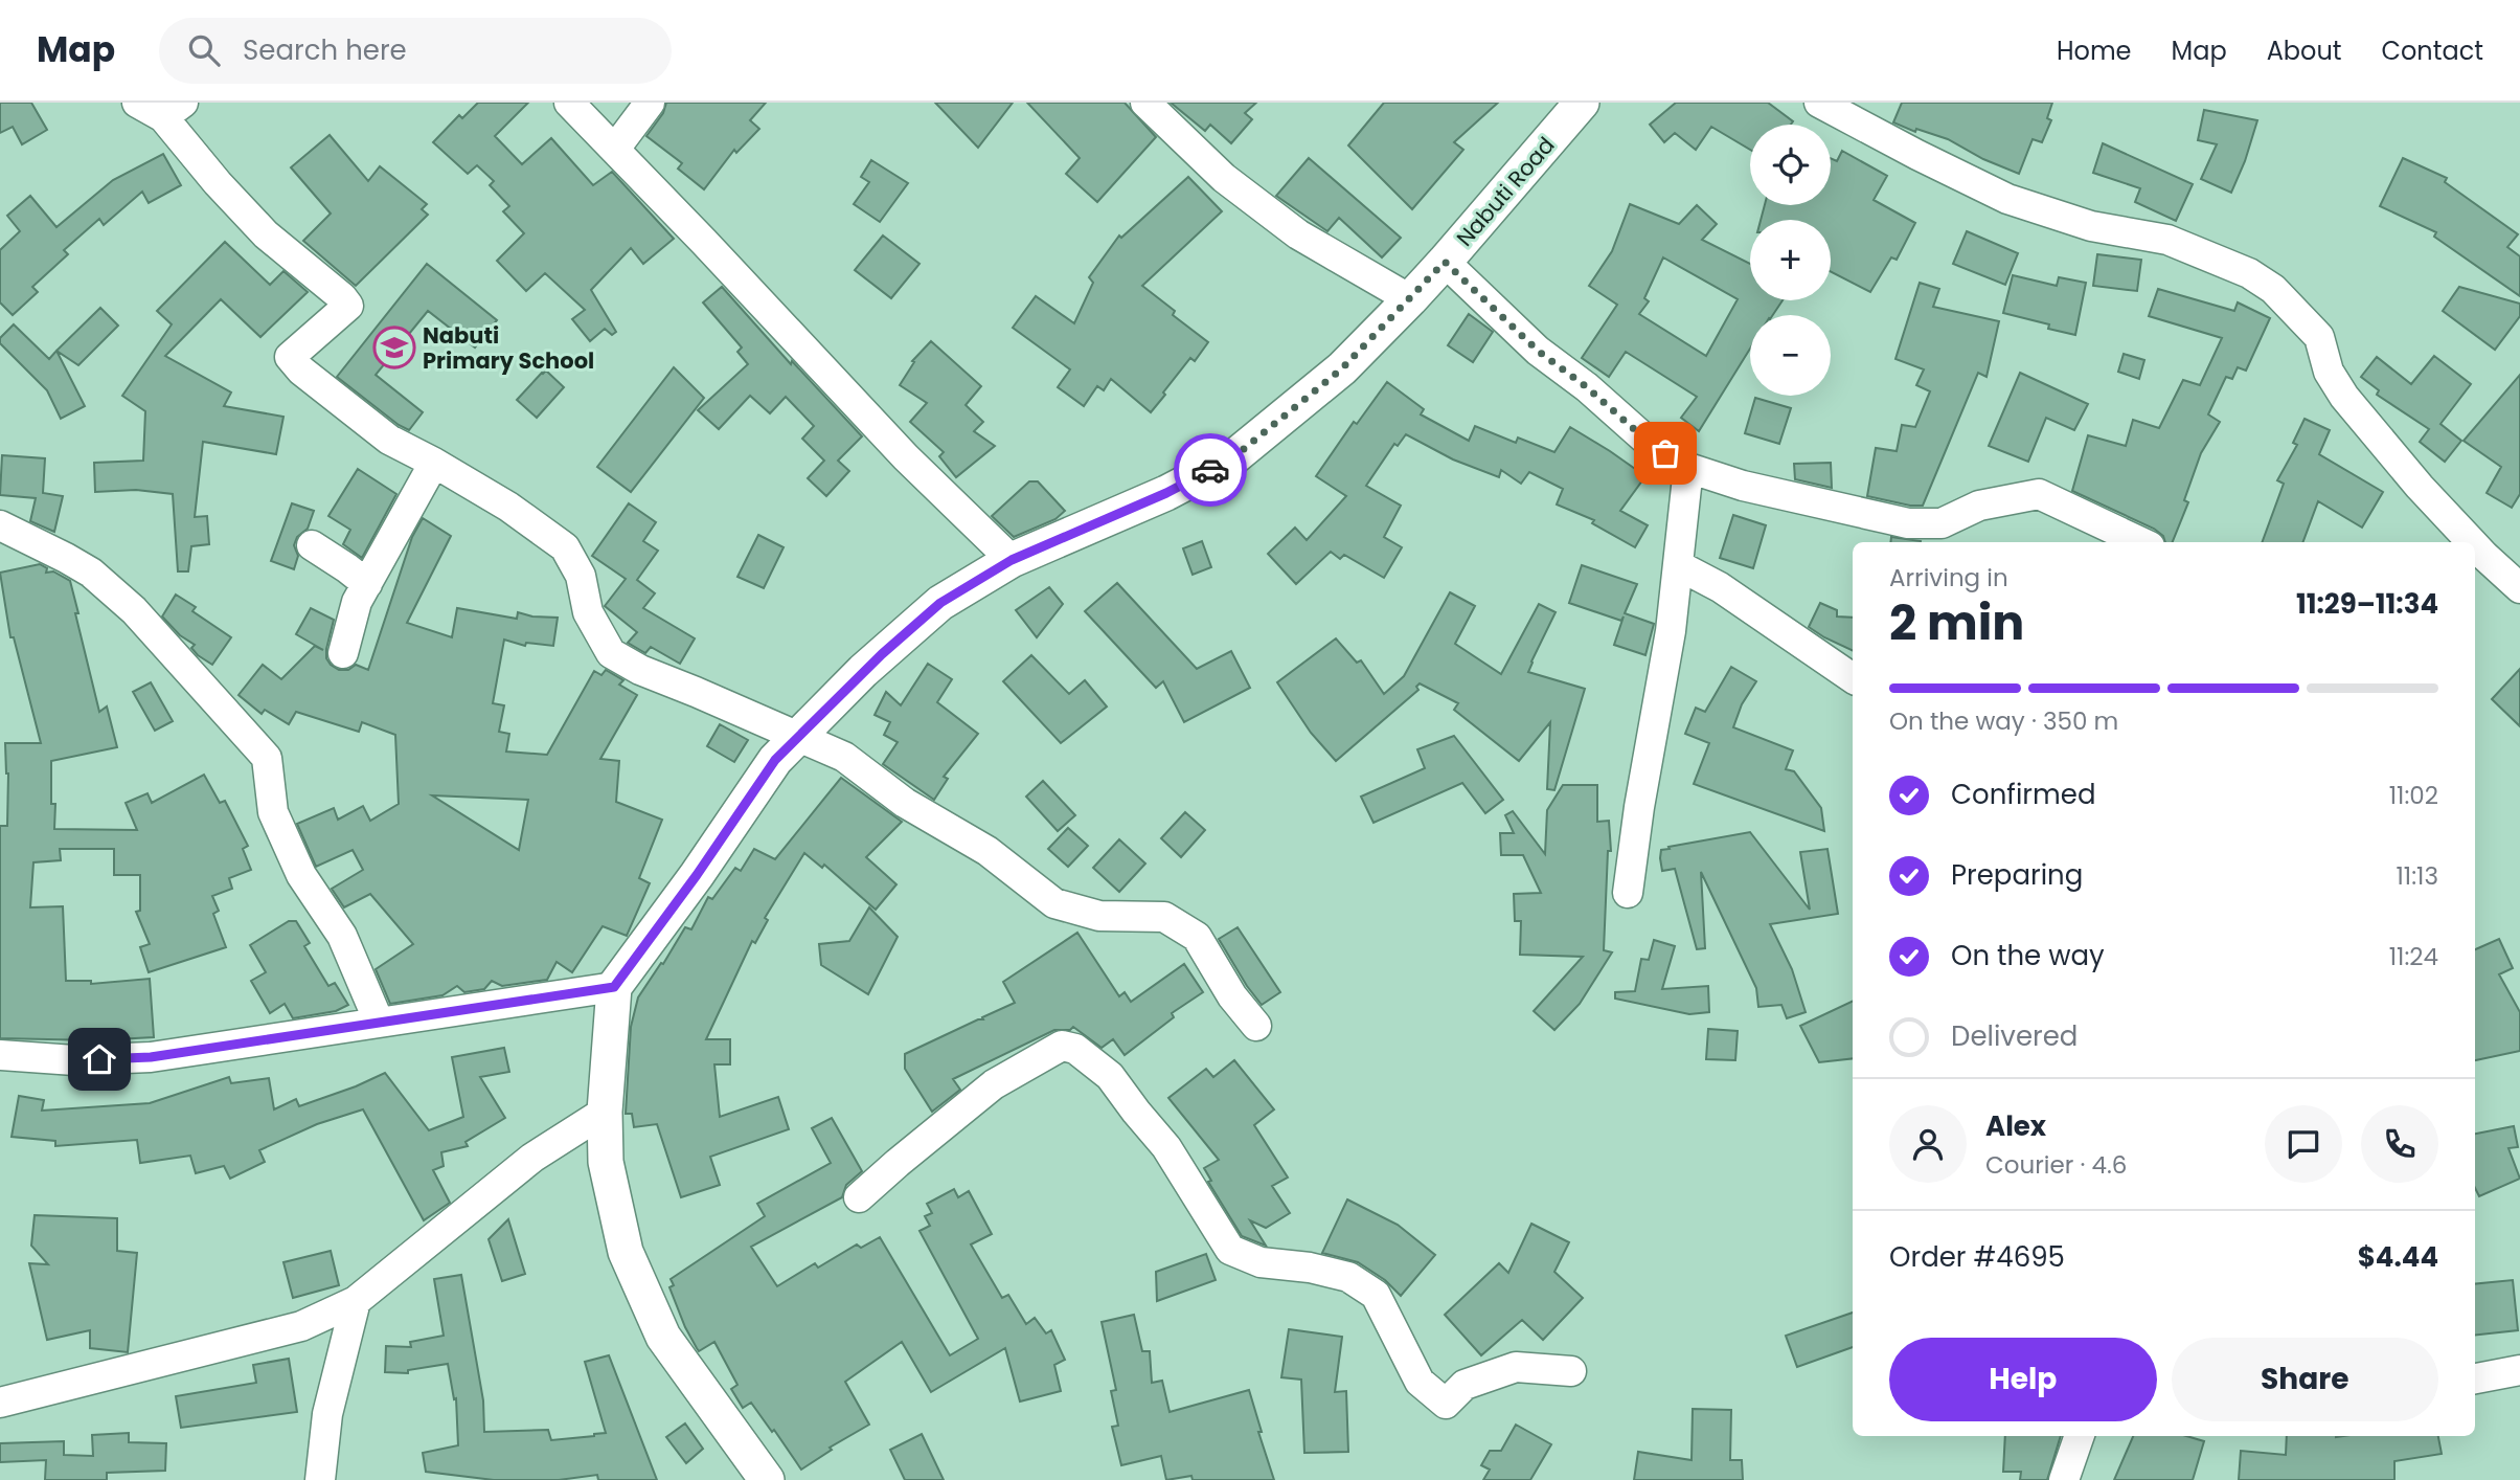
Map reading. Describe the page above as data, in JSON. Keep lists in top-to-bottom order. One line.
{"streets":{"street":["Nabuti Road"]},"places":{"school or university":["Nabuti Primary School"]},"page":{"header":"Map","search":"Search here","nav":["Home","Map","About","Contact"],"map_buttons":["+","−"],"heading":["2 min","Arriving in","11:29–11:34"],"panel":["Alex","Courier · 4.6","Order #4695","$4.44"],"bar":"On the way · 350 m","list":[["Confirmed","11:02"],["Preparing","11:13"],["On the way","11:24"],"Delivered"],"buttons":["Help","Share"]}}
